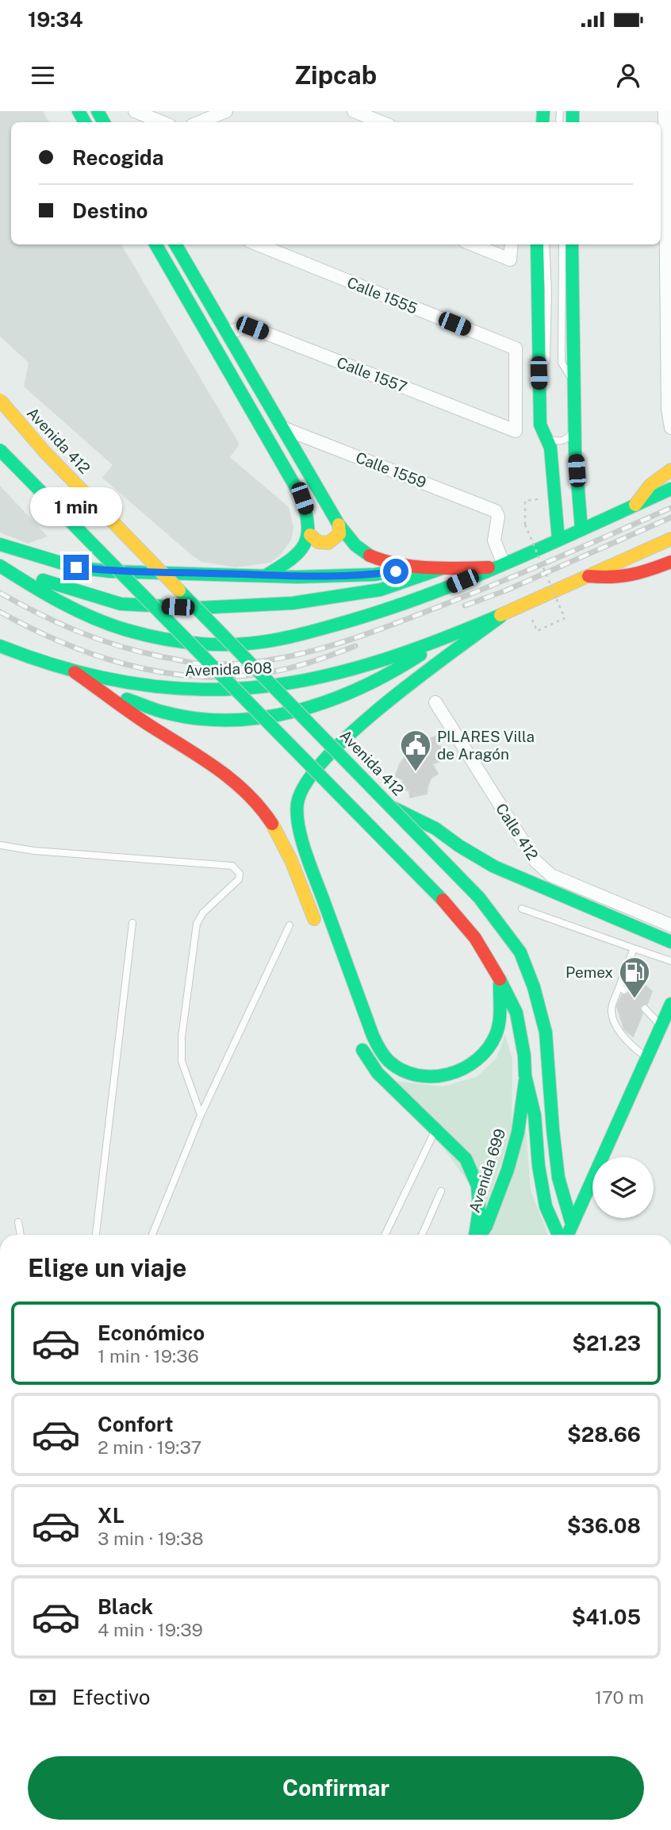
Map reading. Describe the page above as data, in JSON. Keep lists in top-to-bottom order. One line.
{"streets":{"main road":["Avenida 412","Avenida 608","Avenida 699"],"street":["Calle 1555","Calle 1557","Calle 1559","Calle 412"]},"crossings":[["Calle 1555","Calle 1557"],["Calle 1559","Avenida 608"]],"places":{"public building":["PILARES Villa de Aragón"],"fuel station":["Pemex"]},"page":{"status":"19:34","header":"Zipcab","banner":["Recogida","Destino"],"bubble":"1 min","heading":"Elige un viaje","list":[{"name":"Económico","note":"1 min · 19:36","value":"$21.23"},{"name":"Confort","note":"2 min · 19:37","value":"$28.66"},{"name":"XL","note":"3 min · 19:38","value":"$36.08"},{"name":"Black","note":"4 min · 19:39","value":"$41.05"}],"pay":["Efectivo","170 m"],"buttons":"Confirmar"}}
